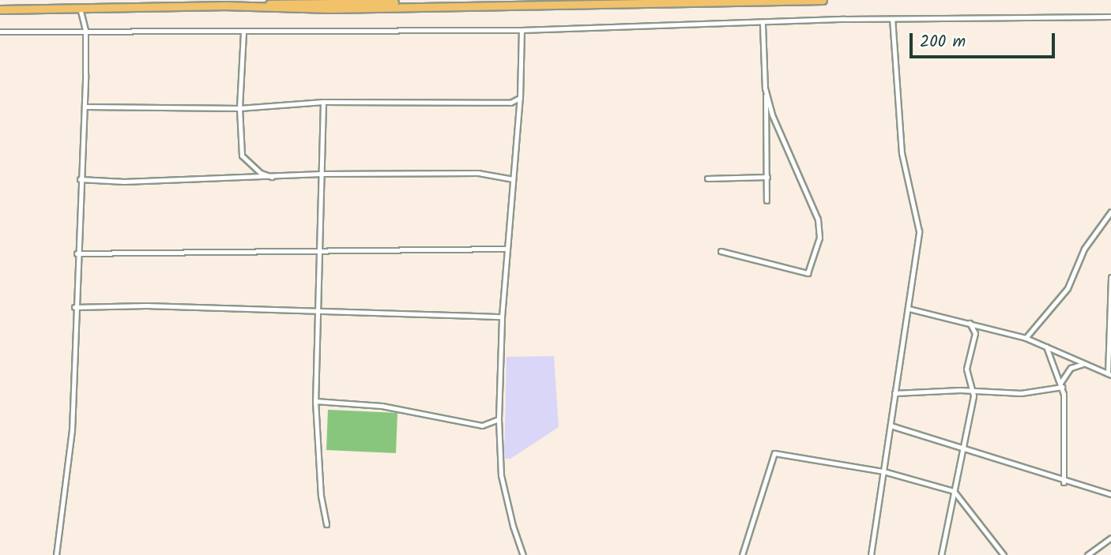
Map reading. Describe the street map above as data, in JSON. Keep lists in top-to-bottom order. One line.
{"scale_bar":"200 m"}
